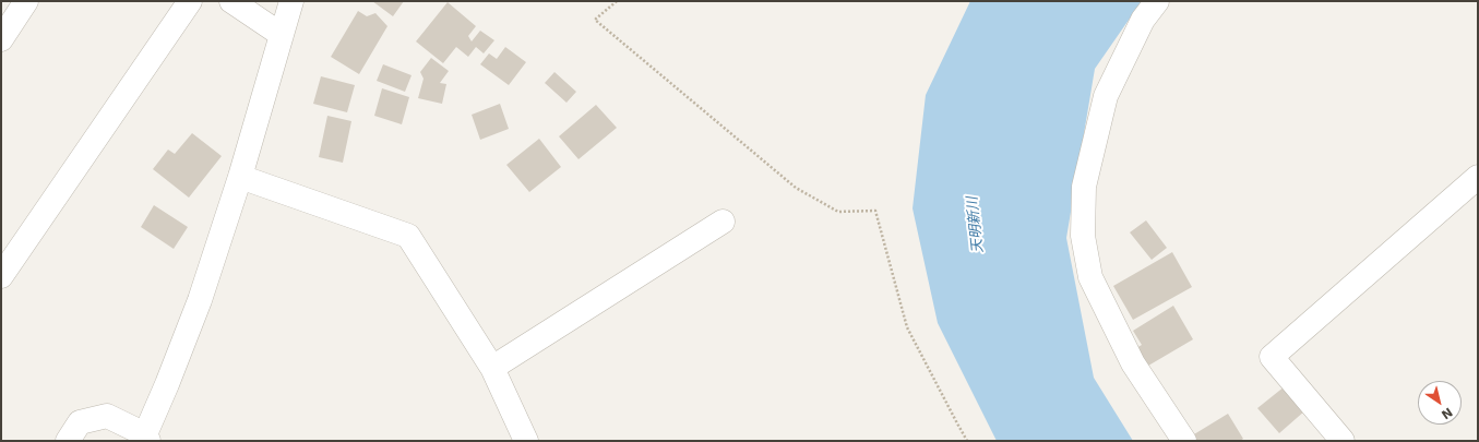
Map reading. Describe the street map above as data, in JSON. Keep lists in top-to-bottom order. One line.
{"water":["天明新川"],"north":"bottom right"}
